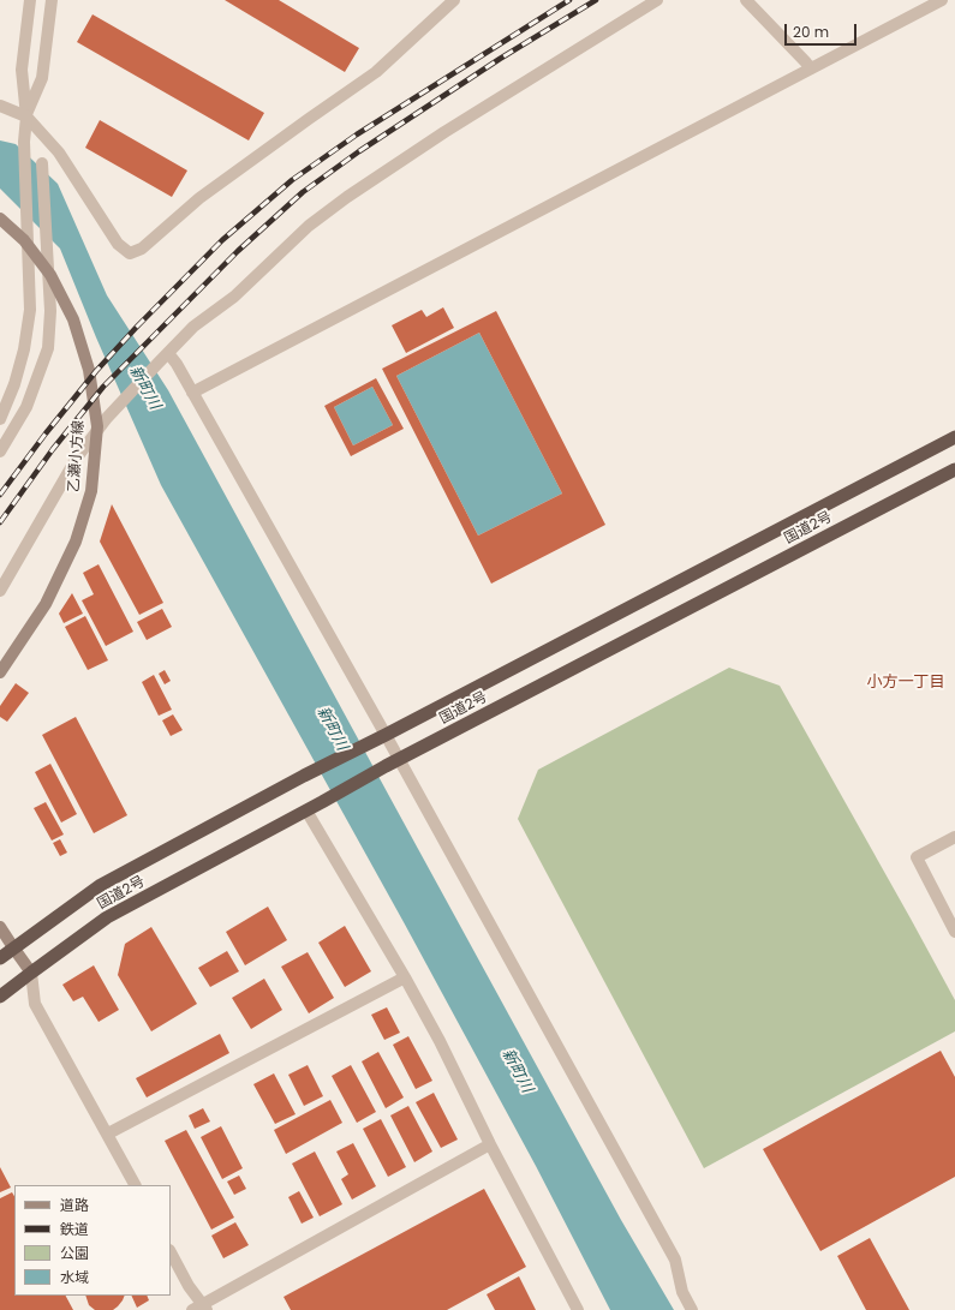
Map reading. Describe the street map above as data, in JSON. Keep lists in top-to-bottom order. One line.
{"streets":{"highway":["国道2号"],"main road":["乙瀬小方線"]},"districts":["小方一丁目"],"water":["新町川"],"legend":["道路","鉄道","公園","水域"],"scale_bar":"20 m"}
